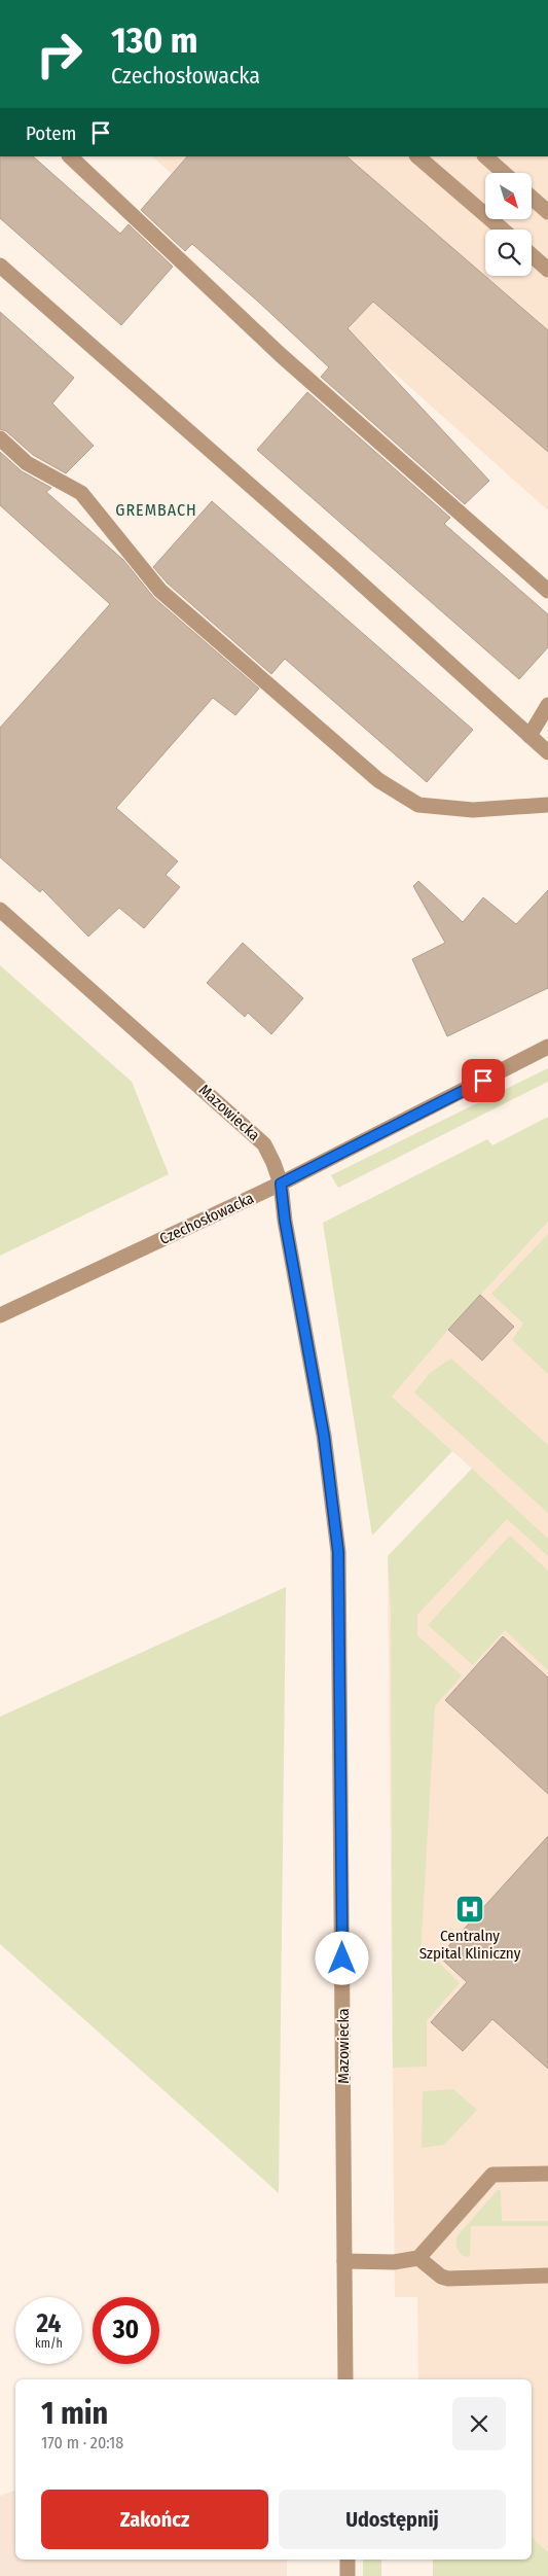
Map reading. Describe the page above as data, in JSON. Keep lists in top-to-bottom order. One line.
{"streets":{"street":["Mazowiecka","Czechosłowacka"]},"crossings":[["Mazowiecka","Czechosłowacka"]],"districts":["GREMBACH"],"places":{"hospital":["Centralny Szpital Kliniczny"]},"north":"bottom right","page":{"turn":["130 m","Czechosłowacka"],"then":"Potem","speed":"24 km/h","limit":"30","heading":["1 min","170 m · 20:18"],"buttons":["Zakończ","Udostępnij"]}}
